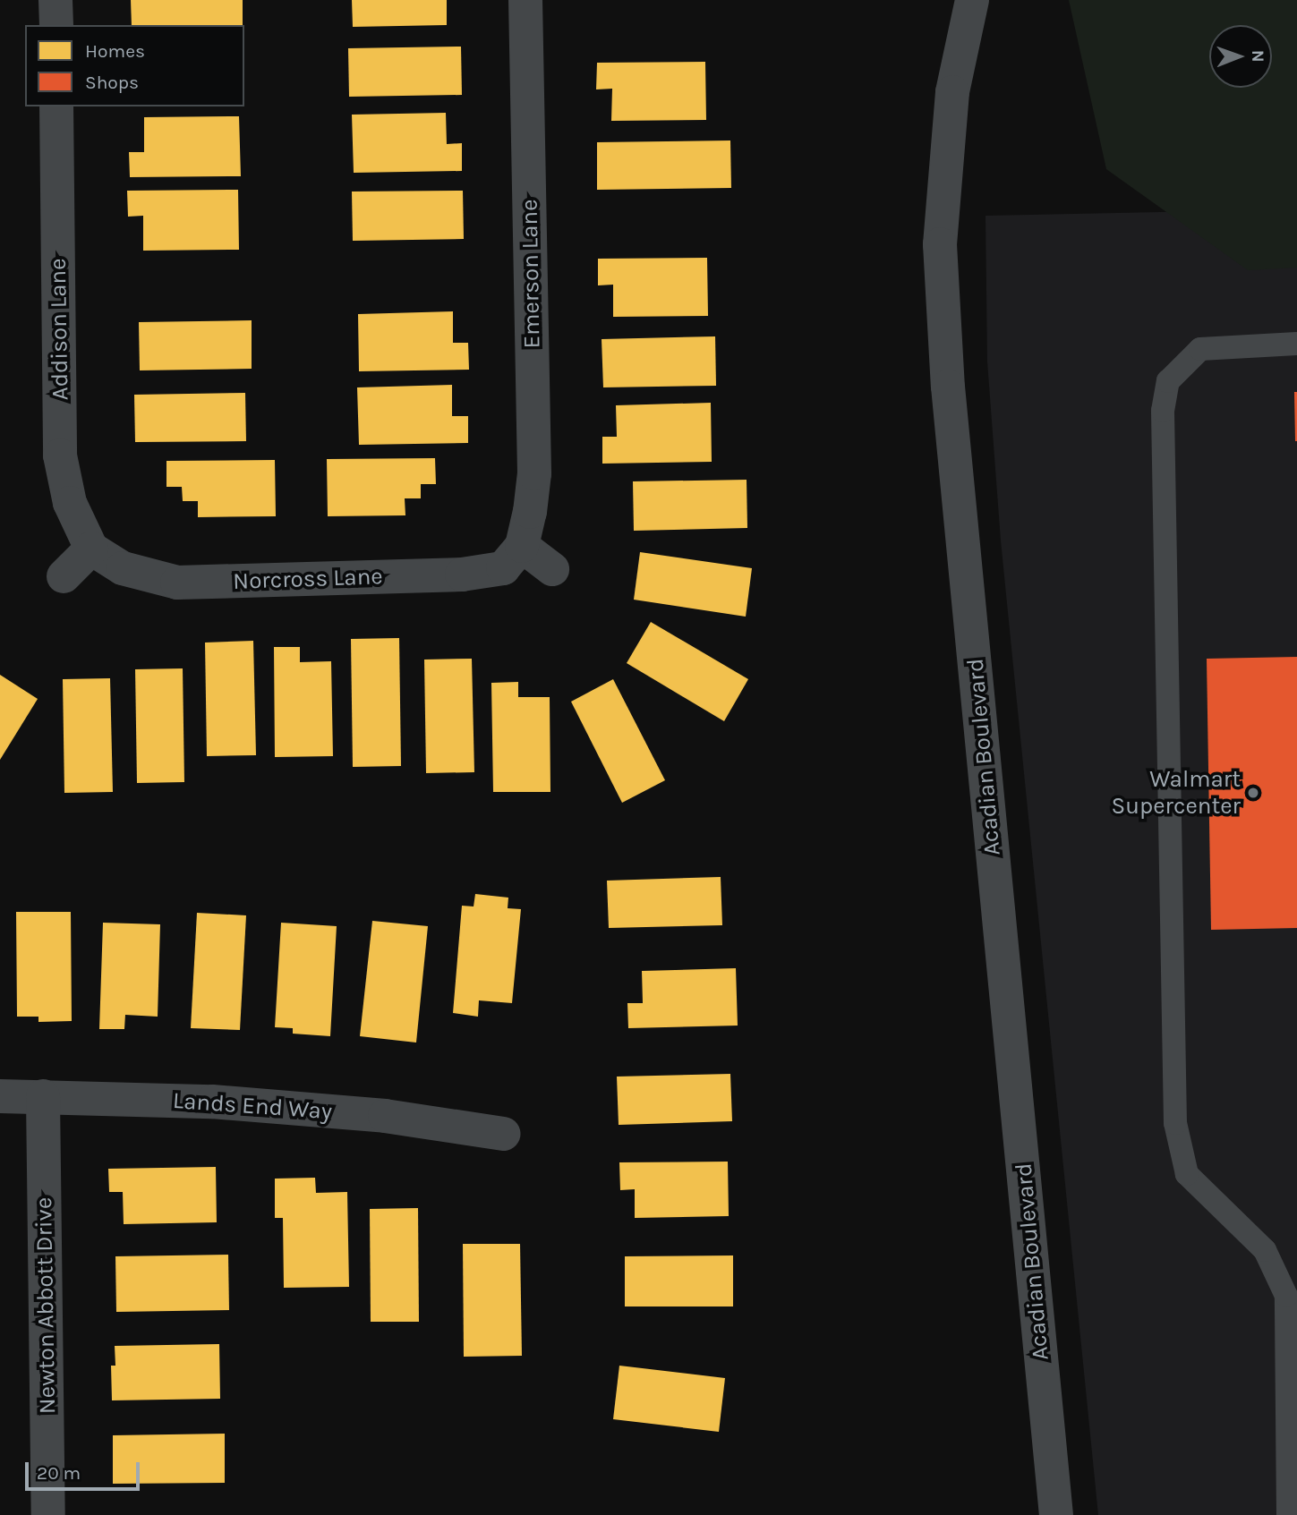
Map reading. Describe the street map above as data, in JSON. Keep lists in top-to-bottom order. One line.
{"streets":{"street":["Emerson Lane","Addison Lane","Norcross Lane","Acadian Boulevard","Lands End Way","Newton Abbott Drive"]},"crossings":[["Emerson Lane","Norcross Lane"],["Addison Lane","Norcross Lane"],["Lands End Way","Newton Abbott Drive"]],"places":["Walmart Supercenter"],"legend":["Homes","Shops"],"scale_bar":"20 m","north":"right"}
